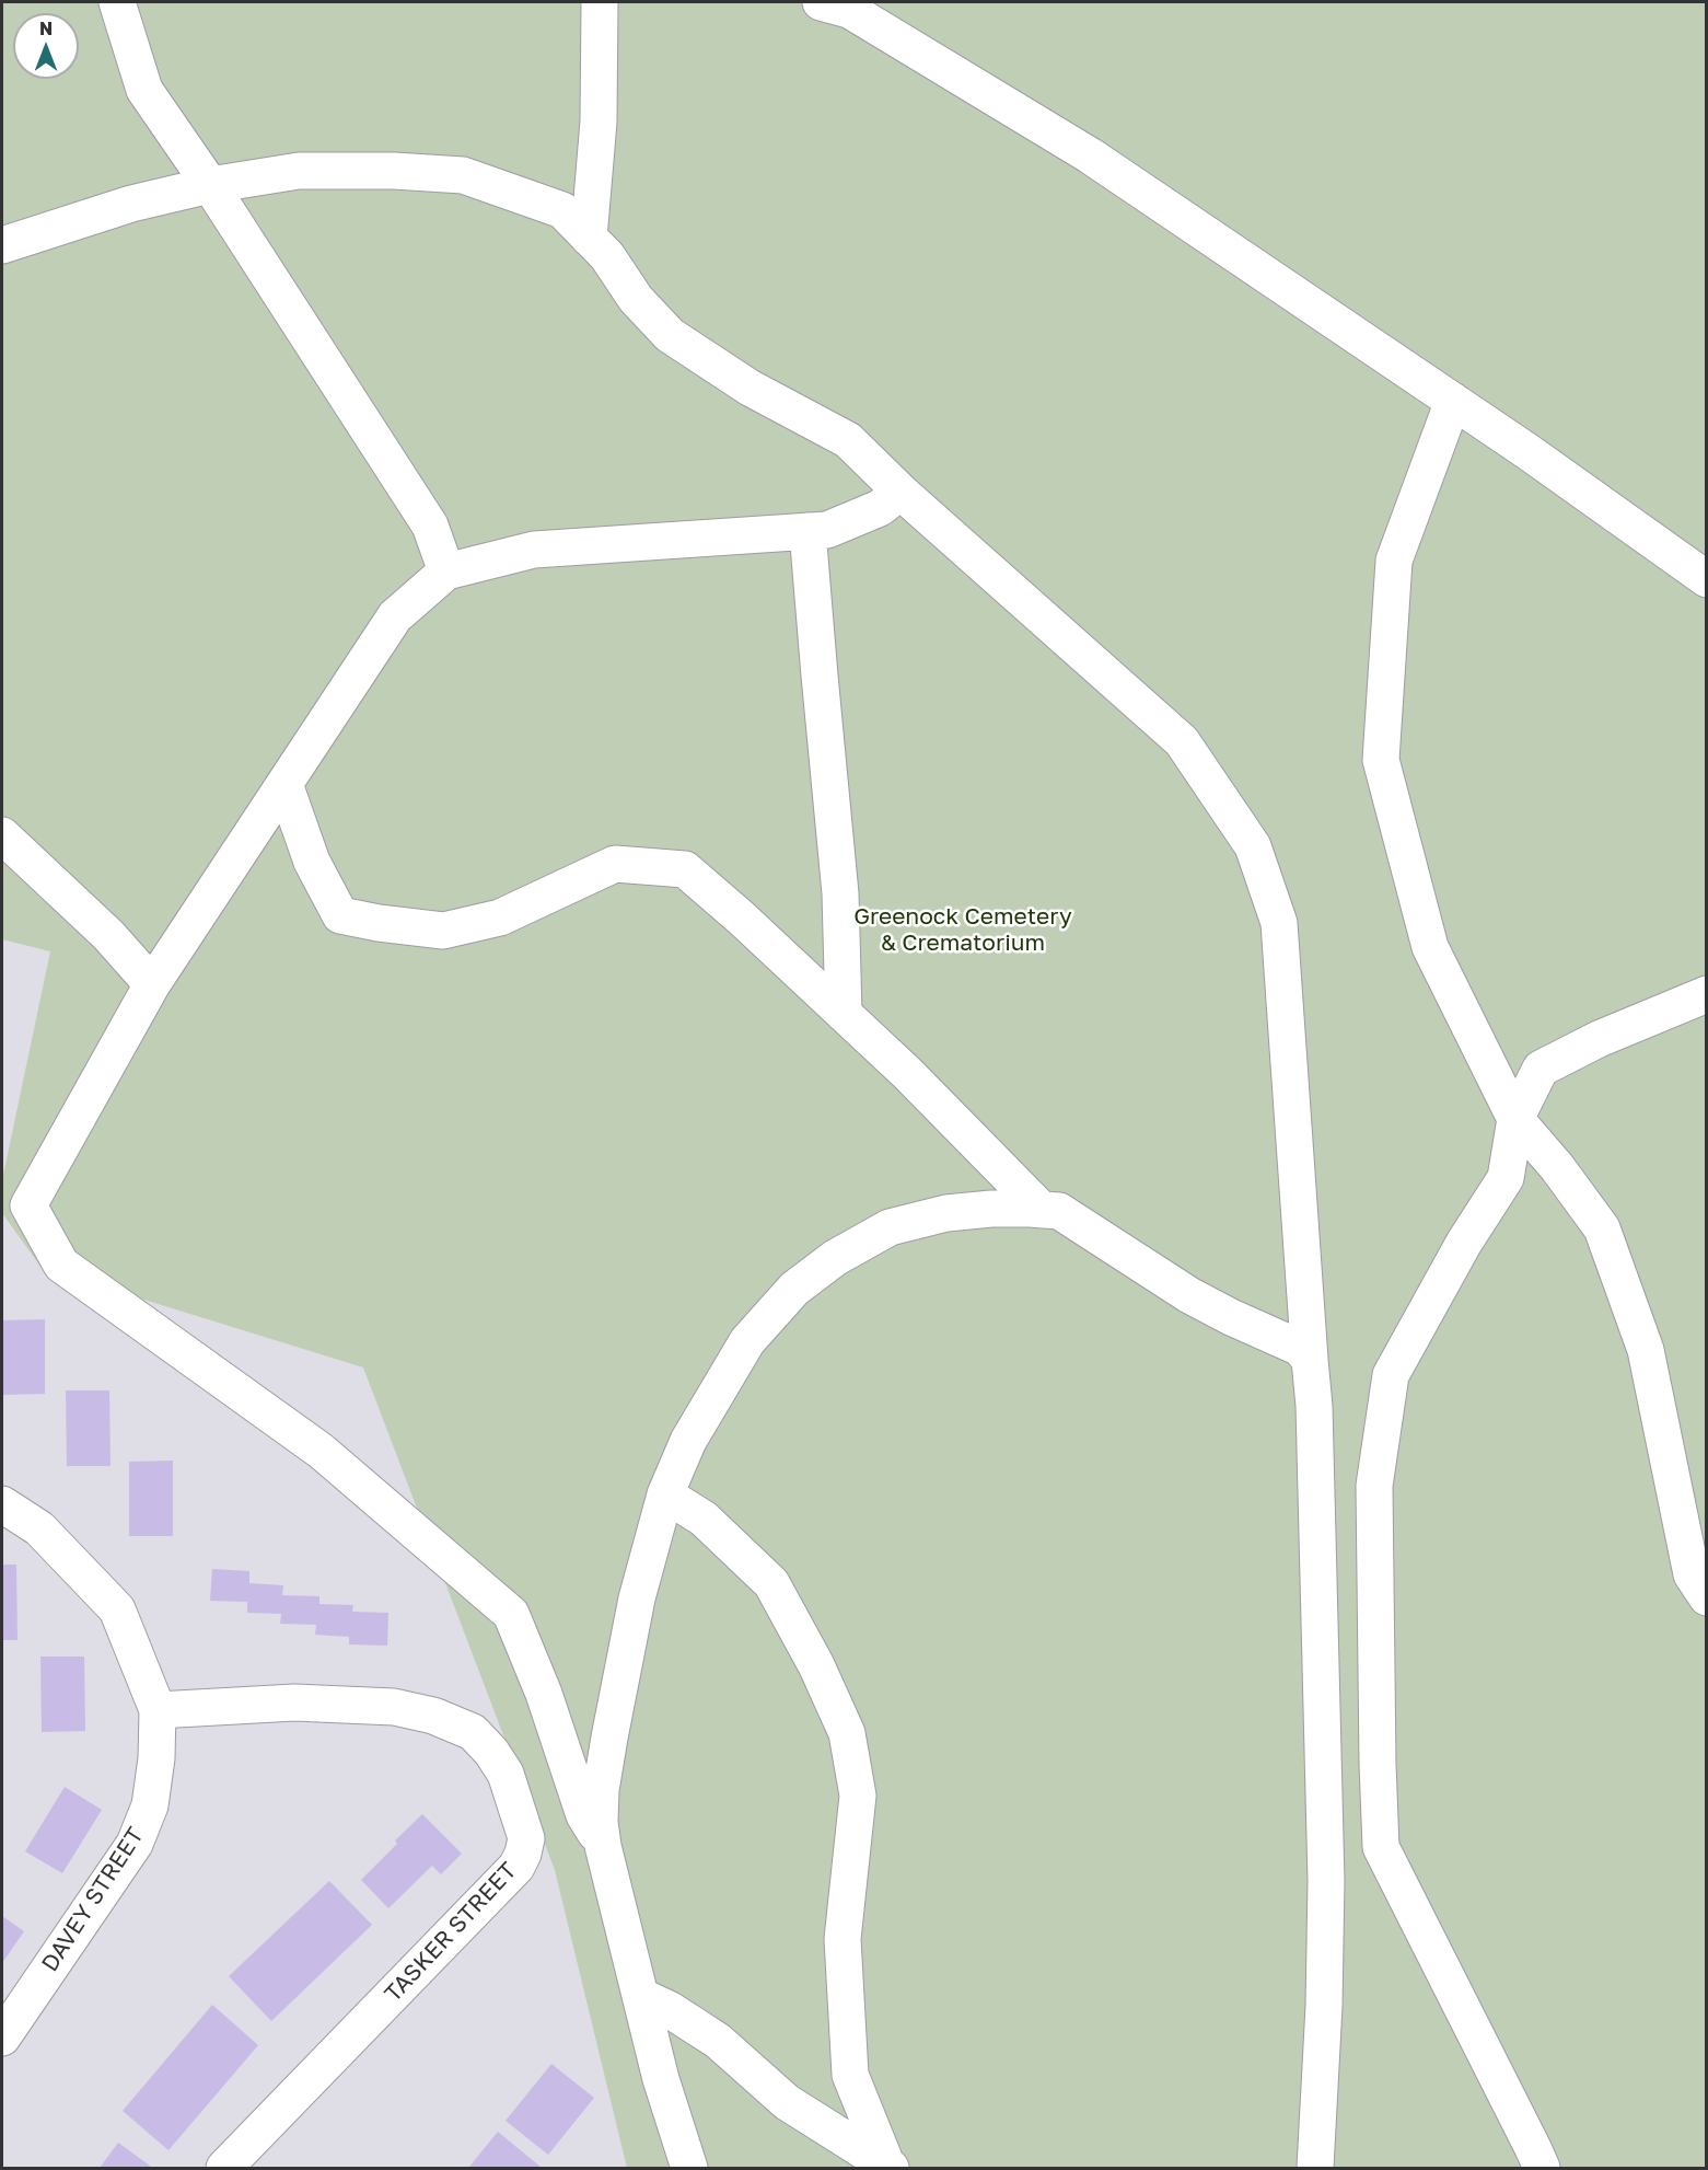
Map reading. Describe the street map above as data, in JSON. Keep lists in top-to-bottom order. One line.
{"streets":{"street":["DAVEY STREET","TASKER STREET"]},"crossings":[["DAVEY STREET","TASKER STREET"]],"parks":["Greenock Cemetery & Crematorium"],"north":"top"}
